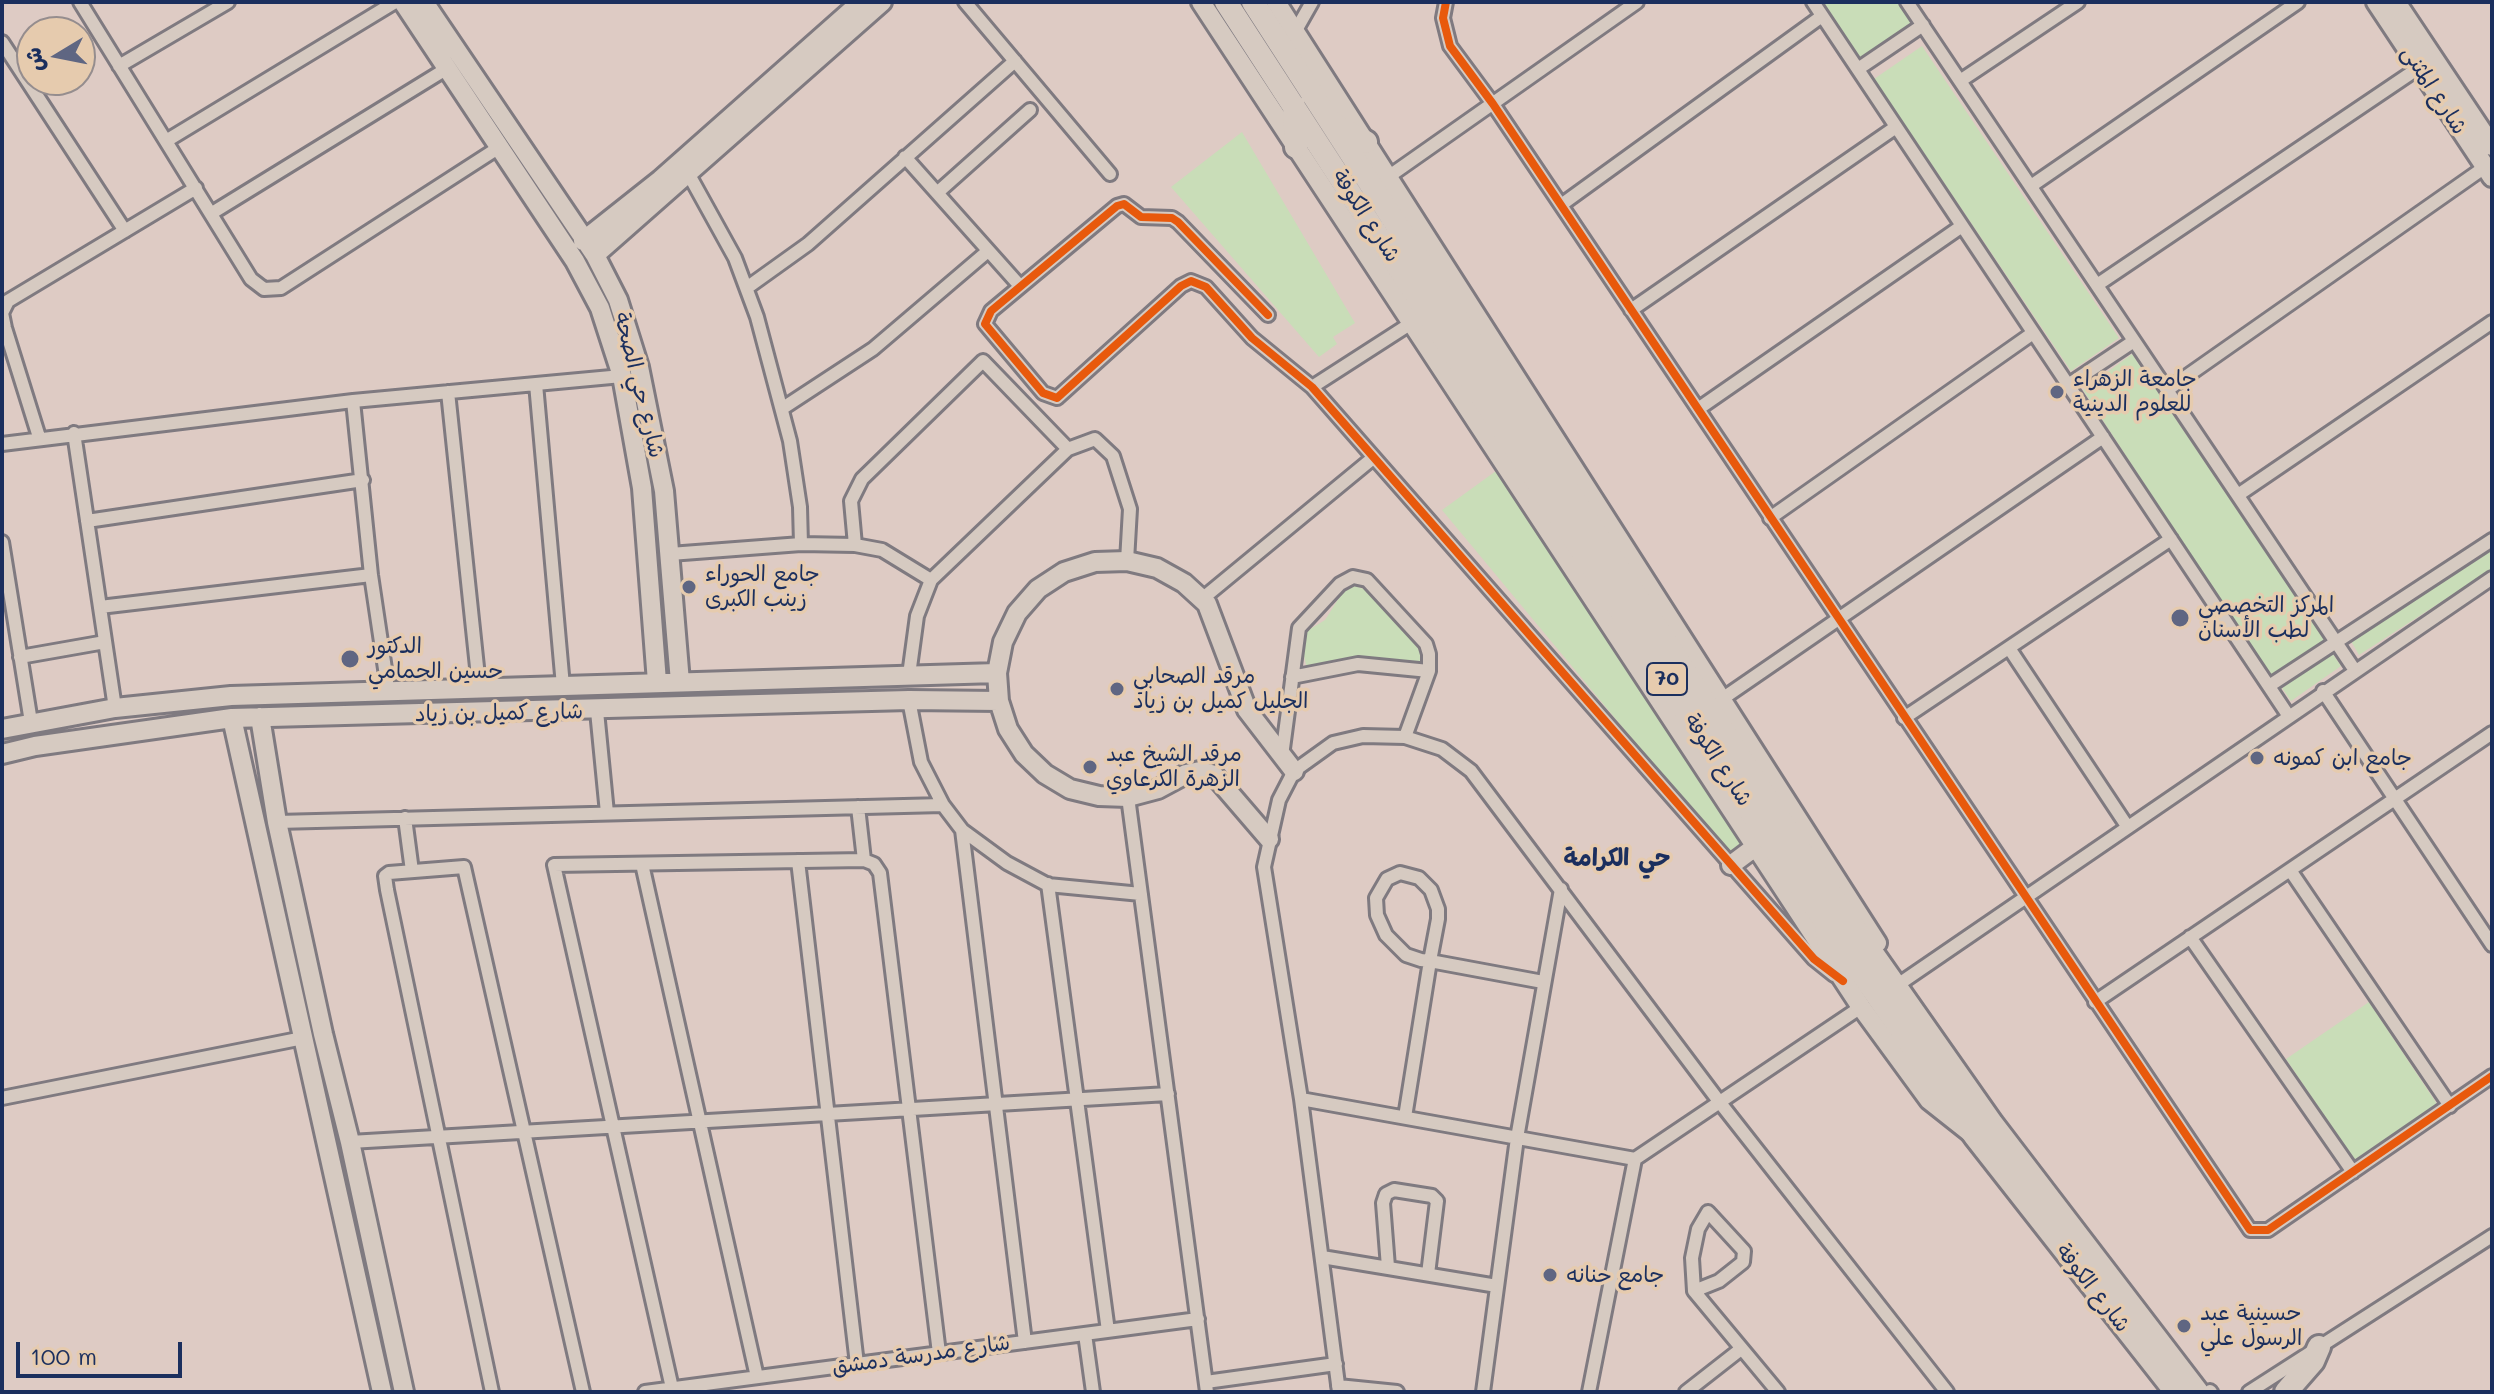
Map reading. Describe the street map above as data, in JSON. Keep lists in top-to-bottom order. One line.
{"streets":{"highway":["شارع الكوفة","70"],"main road":["شارع المثنى","شارع حي الصحة","شارع كميل بن زياد"],"street":["شارع مدرسة دمشق"]},"crossings":[["شارع الكوفة","70"],["شارع حي الصحة","شارع كميل بن زياد"]],"districts":["حي الكرامة"],"places":["جامعة الزهراء للعلوم الدينية","جامع الحوراء زينب الكبرى","المركز التخصصي لطب الأسنان","الدكتور حسين الحمامي","مرقد الصحابي الجليل كميل بن زياد","جامع ابن كمونه","مرقد الشيخ عبد الزهرة الكرعاوي","جامع حنانه","حسينية عبد الرسول علي"],"scale_bar":"100 m","north":"left"}
